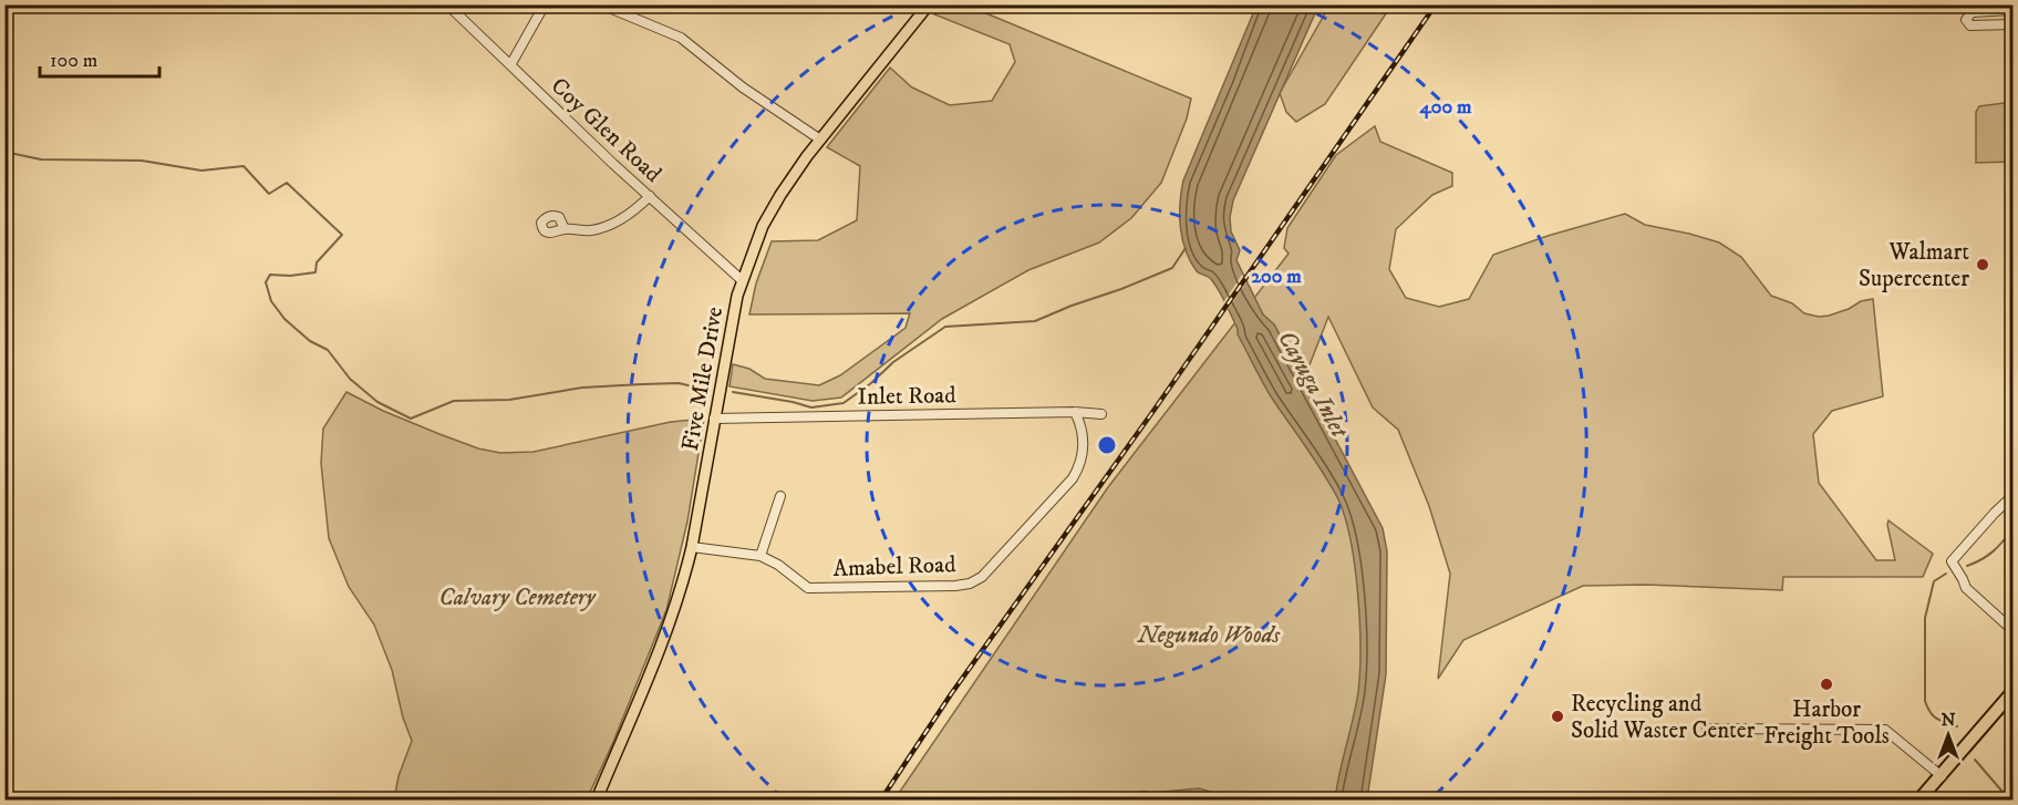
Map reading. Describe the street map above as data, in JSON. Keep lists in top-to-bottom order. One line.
{"streets":{"main road":["Five Mile Drive"],"street":["Coy Glen Road","Inlet Road","Amabel Road"]},"crossings":[["Coy Glen Road","Five Mile Drive"],["Five Mile Drive","Inlet Road"],["Five Mile Drive","Amabel Road"],["Inlet Road","Amabel Road"]],"water":["Cayuga Inlet"],"parks":["Calvary Cemetery","Negundo Woods"],"places":["Walmart Supercenter","Harbor Freight Tools","Recycling and Solid Waster Center"],"scale_bar":"100 m","north":"top","rings":["400 m","200 m"]}
